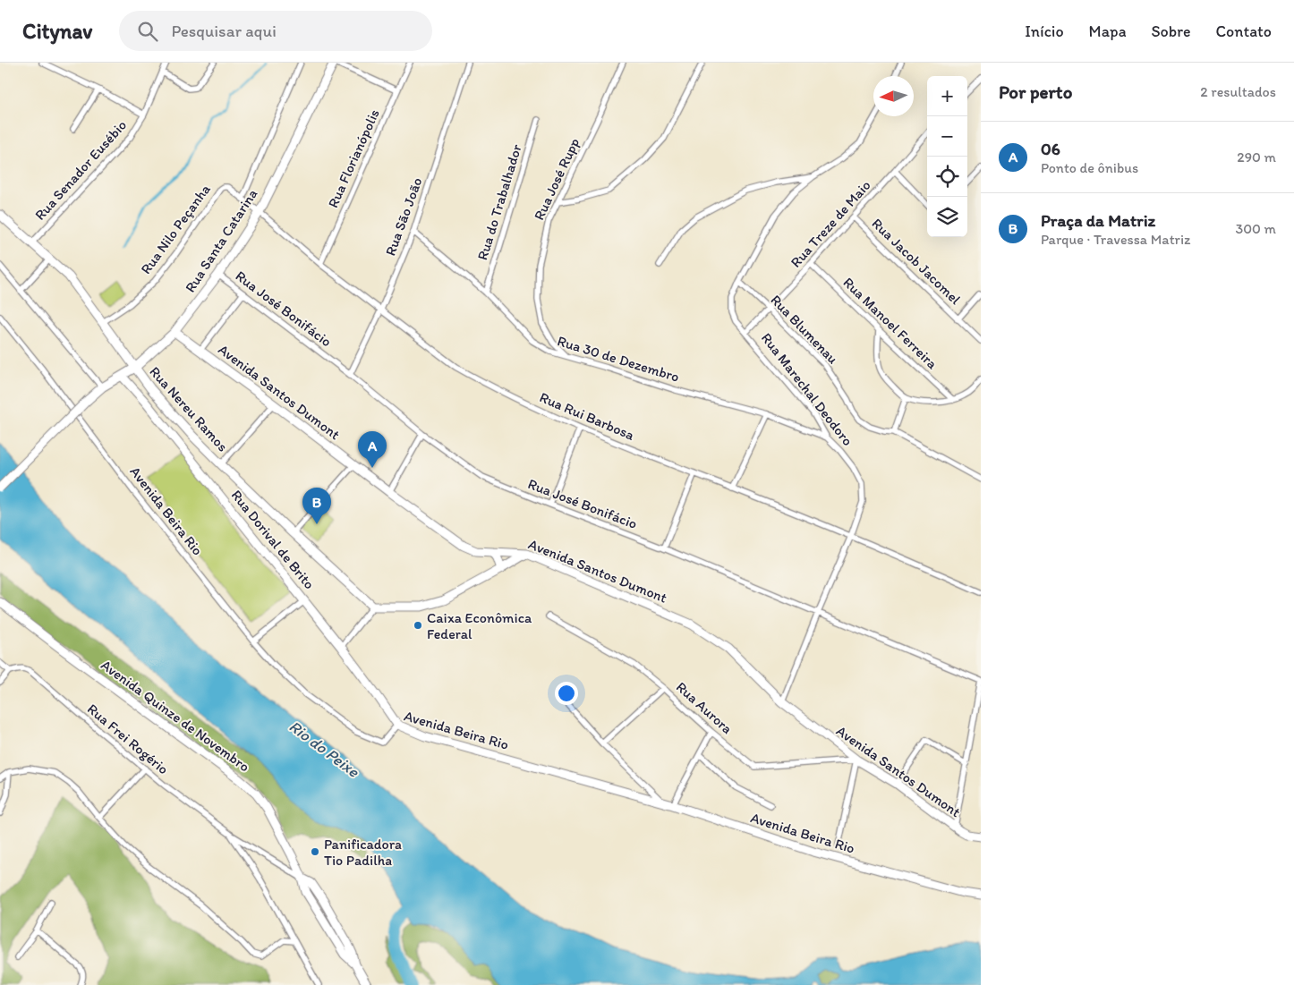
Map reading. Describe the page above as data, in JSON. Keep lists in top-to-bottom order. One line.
{"streets":{"street":["Rua Florianópolis","Rua Senador Eusébio","Rua José Rupp","Rua do Trabalhador","Rua São João","Rua Treze de Maio","Rua Nilo Peçanha","Rua Santa Catarina","Rua Jacob Jacomel","Rua José Bonifácio","Rua Manoel Ferreira","Rua Blumenau","Rua 30 de Dezembro","Rua Marechal Deodoro","Avenida Santos Dumont","Rua Nereu Ramos","Rua Rui Barbosa","Avenida Beira Rio","Rua Dorival de Brito","Rua Aurora","Avenida Quinze de Novembro","Rua Frei Rogério"]},"crossings":[["Rua Florianópolis","Rua Rui Barbosa"],["Rua Senador Eusébio","Rua Nereu Ramos"],["Rua José Rupp","Rua 30 de Dezembro"],["Rua do Trabalhador","Rua 30 de Dezembro"],["Rua São João","Rua José Bonifácio"],["Rua São João","Rua 30 de Dezembro"],["Rua São João","Rua Rui Barbosa"],["Rua Treze de Maio","Rua Jacob Jacomel"],["Rua Treze de Maio","Rua Manoel Ferreira"],["Rua Treze de Maio","Rua Blumenau"],["Rua Treze de Maio","Rua Marechal Deodoro"],["Rua Nilo Peçanha","Rua Nereu Ramos"],["Rua Nilo Peçanha","Rua Rui Barbosa"],["Rua Santa Catarina","Rua José Bonifácio"],["Rua Santa Catarina","Avenida Santos Dumont"],["Rua Santa Catarina","Rua Nereu Ramos"],["Rua Santa Catarina","Rua Rui Barbosa"],["Rua Santa Catarina","Rua Dorival de Brito"],["Rua José Bonifácio","Rua Marechal Deodoro"],["Rua Blumenau","Rua Marechal Deodoro"],["Rua 30 de Dezembro","Rua Marechal Deodoro"],["Rua Marechal Deodoro","Avenida Santos Dumont"],["Rua Marechal Deodoro","Rua Rui Barbosa"],["Avenida Santos Dumont","Rua Aurora"],["Avenida Beira Rio","Rua Dorival de Brito"],["Avenida Quinze de Novembro","Rua Frei Rogério"]],"water":["Rio do Peixe"],"places":["Caixa Econômica Federal","Panificadora Tio Padilha"],"north":"left","page":{"header":"Citynav","search":"Pesquisar aqui","nav":["Início","Mapa","Sobre","Contato"],"heading":["Por perto","2 resultados"],"map_buttons":["+","−"],"list":[{"mark":"A","name":"06","note":"Ponto de ônibus","value":"290 m"},{"mark":"B","name":"Praça da Matriz","note":"Parque · Travessa Matriz","value":"300 m"}],"pins":["A","B"]}}
